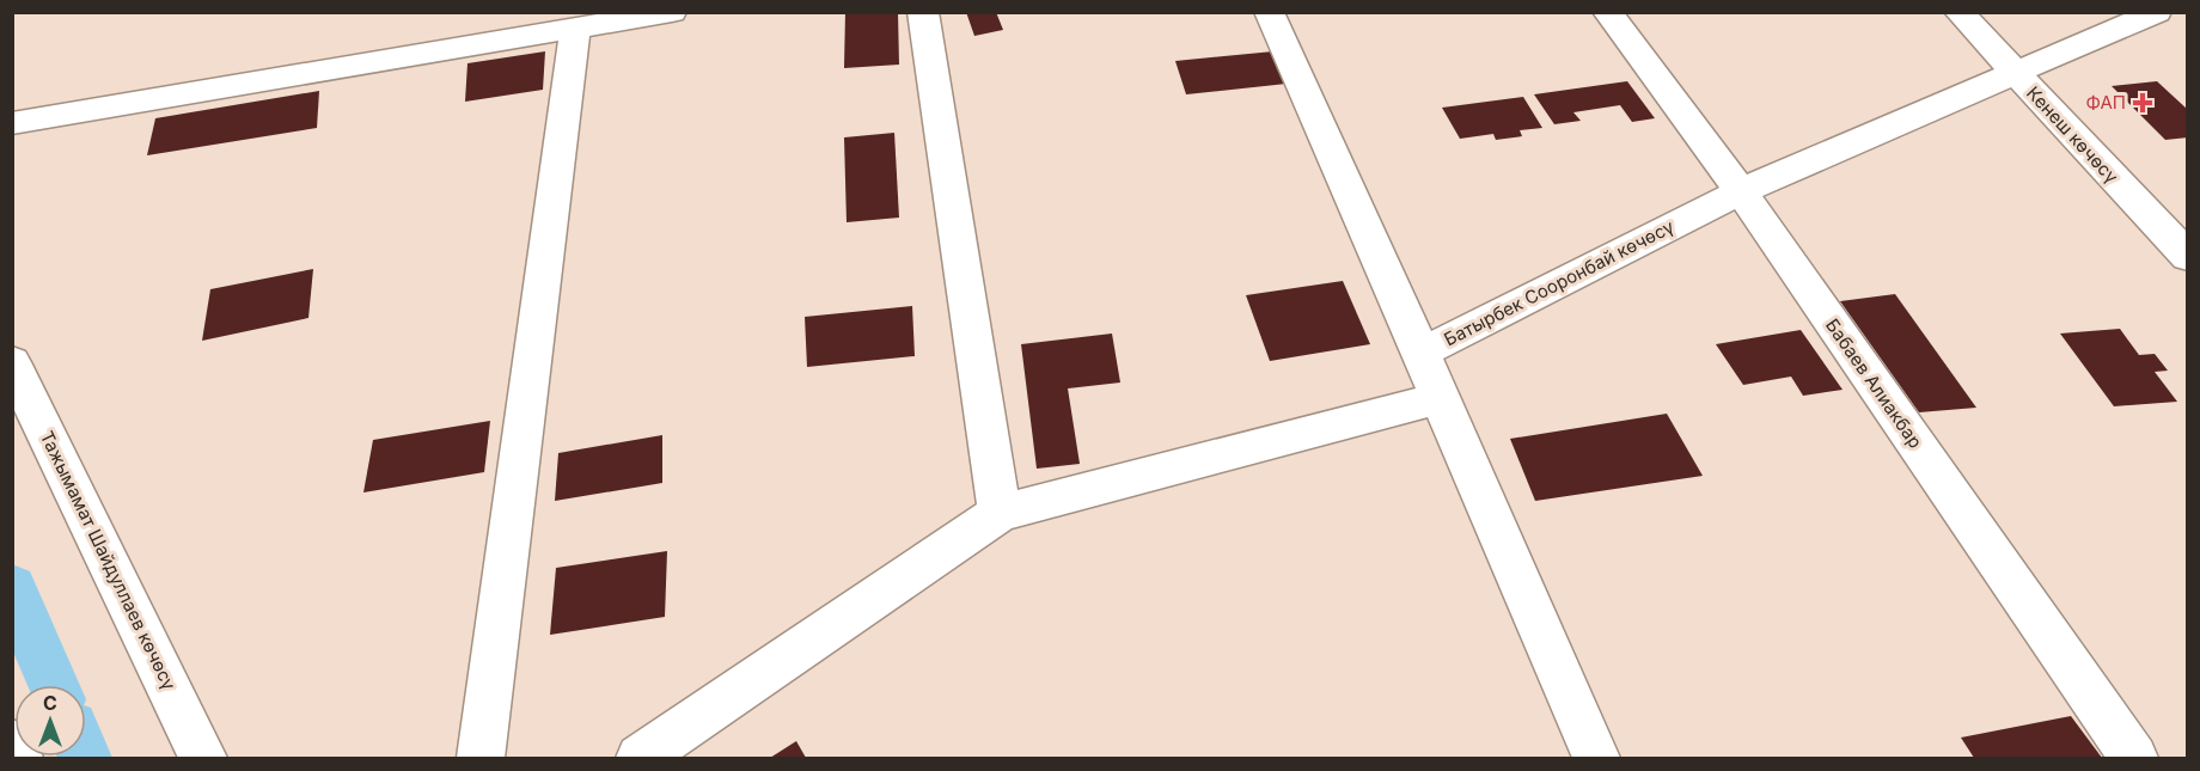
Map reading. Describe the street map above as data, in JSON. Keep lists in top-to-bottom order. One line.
{"streets":{"street":["Кенеш көчөсү","Батырбек Сооронбай көчөсү","Бабаев Алиакбар","Тажымамат Шайдуллаев көчөсү"]},"crossings":[["Кенеш көчөсү","Батырбек Сооронбай көчөсү"],["Батырбек Сооронбай көчөсү","Бабаев Алиакбар"]],"places":{"health":["ФАП"]},"north":"top"}
